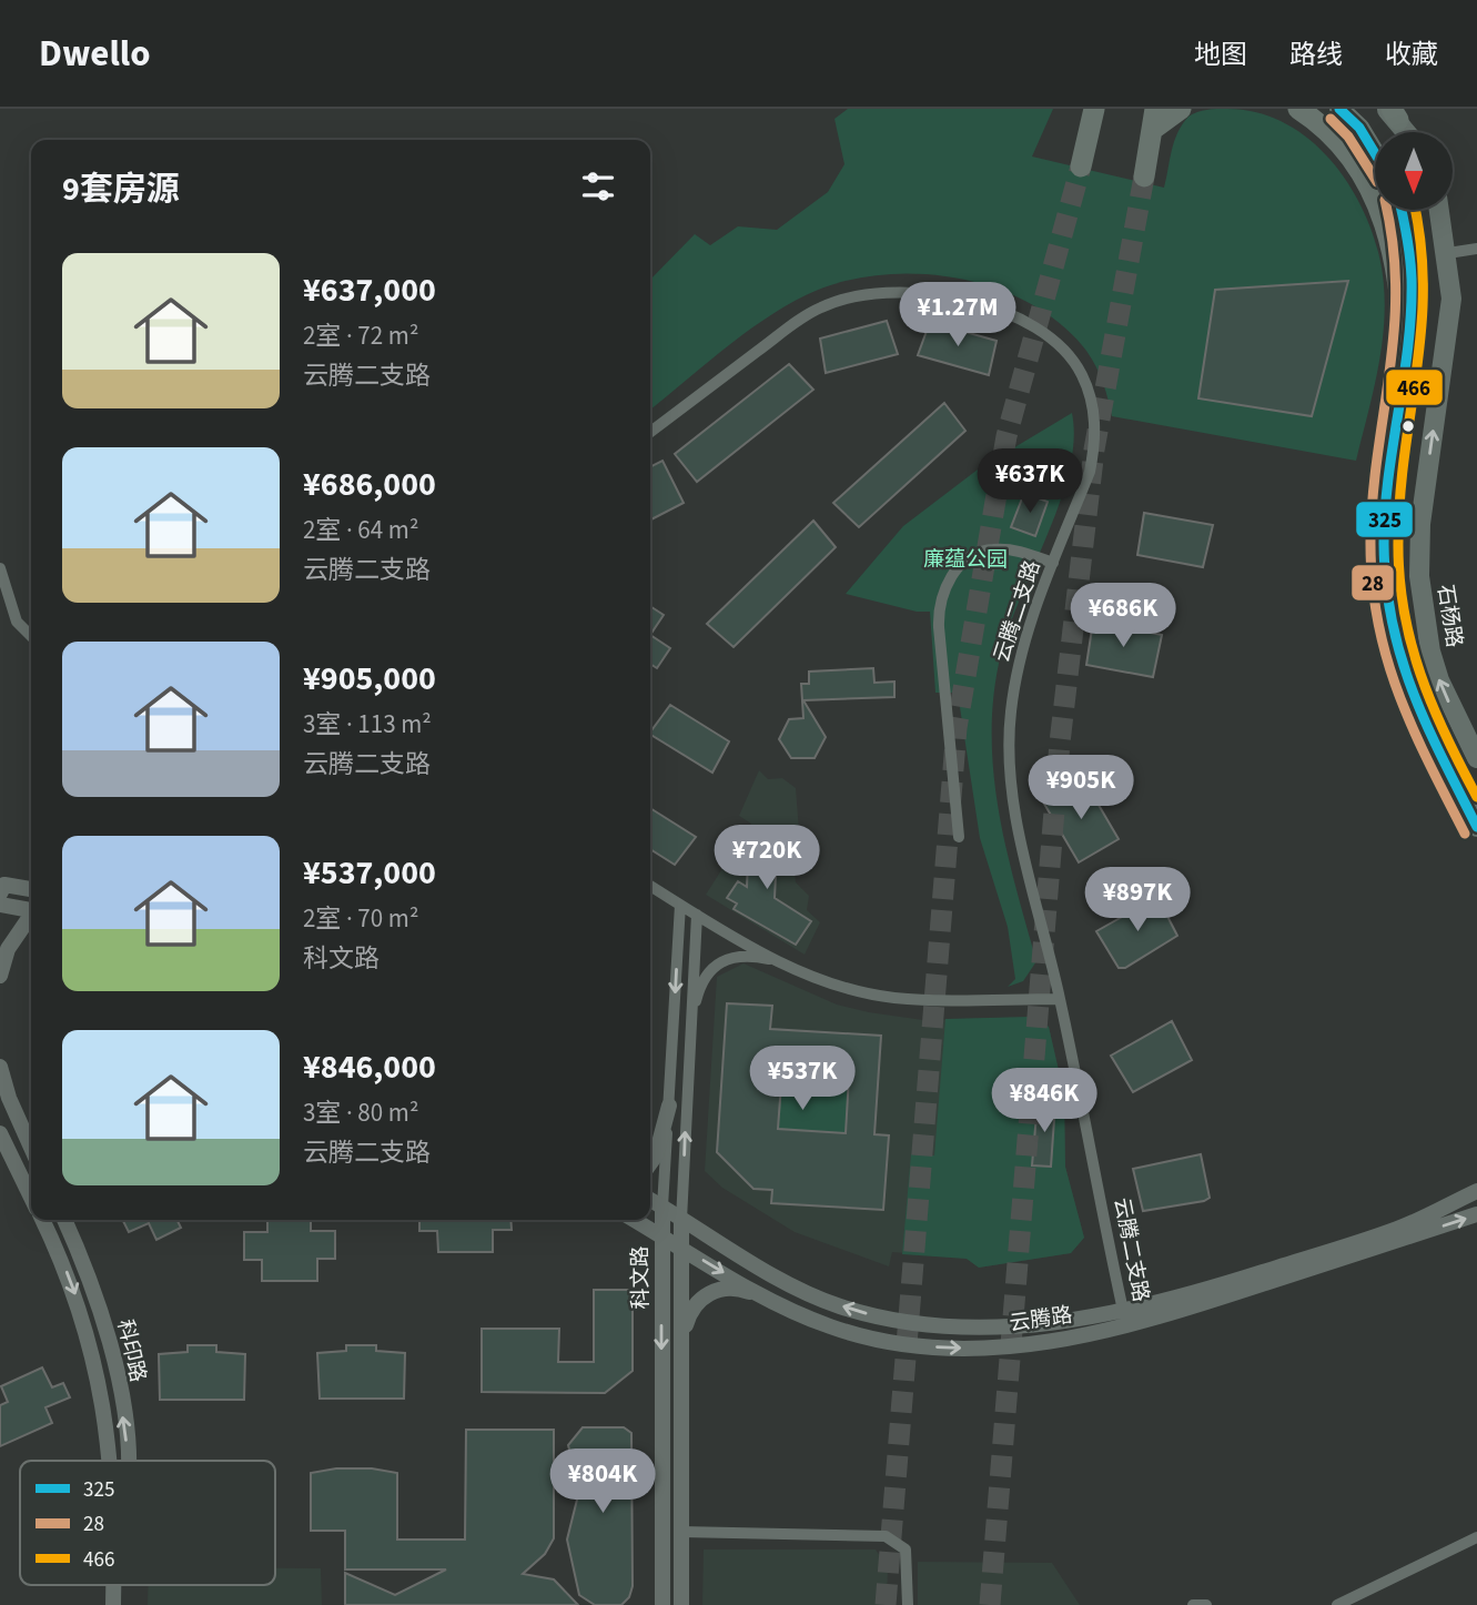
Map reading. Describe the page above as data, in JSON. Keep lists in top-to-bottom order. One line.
{"streets":{"main road":["石杨路"],"street":["云腾二支路","科文路","云腾路","科印路"]},"crossings":[["云腾二支路","云腾路"],["科文路","云腾路"]],"parks":["廉蕴公园"],"lines":["transit line 325","transit line 28","transit line 466"],"legend":["325","28","466"],"north":"bottom","page":{"header":"Dwello","nav":["地图","路线","收藏"],"heading":"9套房源","list":[{"name":"¥637,000","note":"2室 · 72 m² · 云腾二支路"},{"name":"¥686,000","note":"2室 · 64 m² · 云腾二支路"},{"name":"¥905,000","note":"3室 · 113 m² · 云腾二支路"},{"name":"¥537,000","note":"2室 · 70 m² · 科文路"},{"name":"¥846,000","note":"3室 · 80 m² · 云腾二支路"}],"price":["¥1.27M","¥637K","¥686K","¥905K","¥720K","¥897K","¥537K","¥846K","¥804K"]}}
